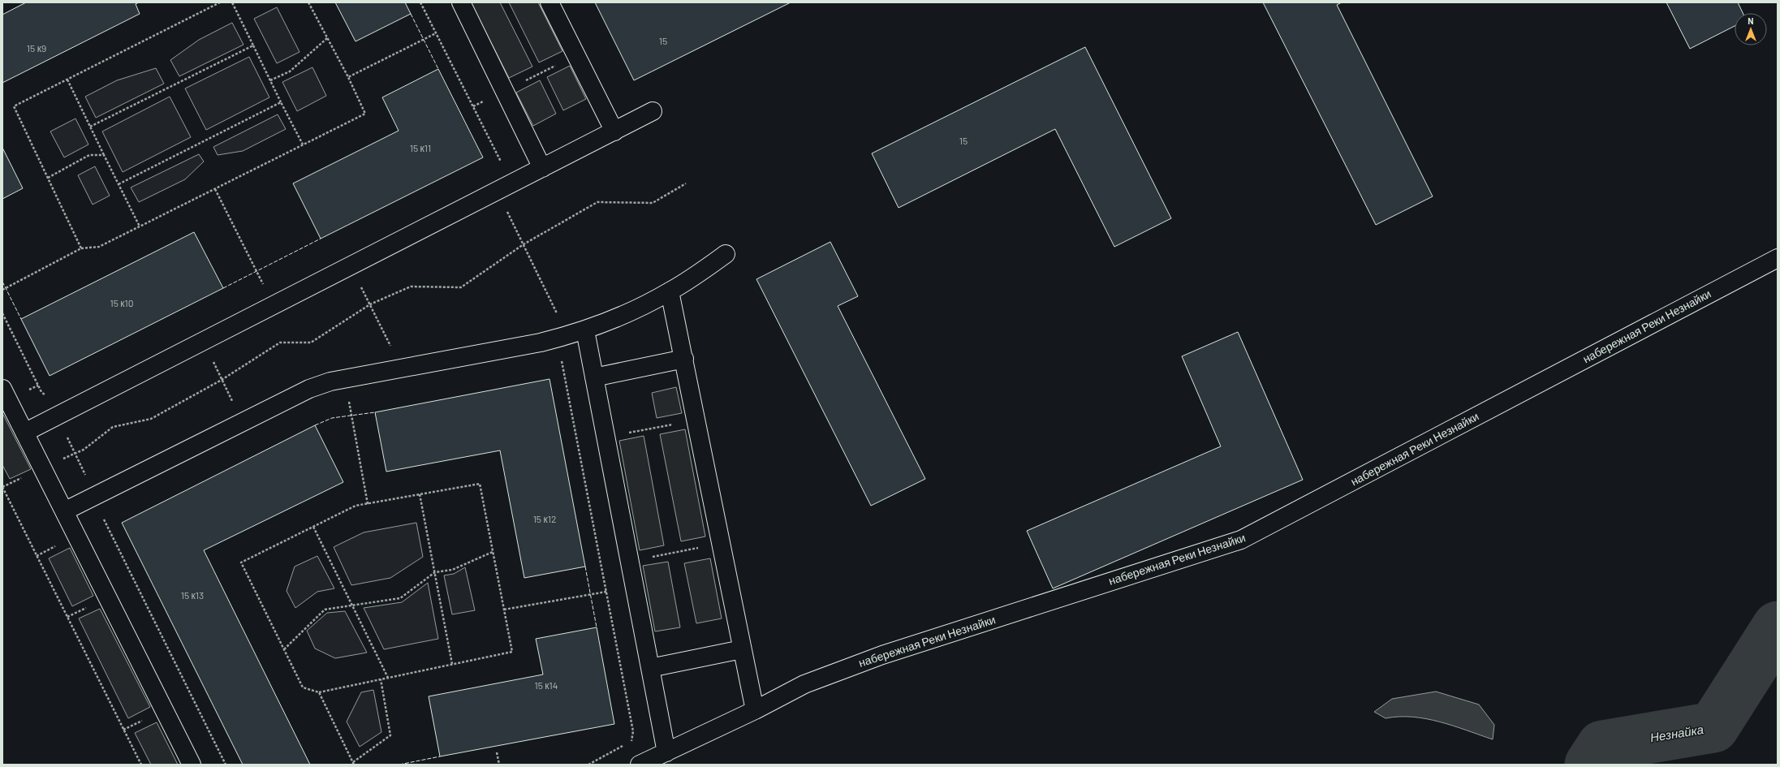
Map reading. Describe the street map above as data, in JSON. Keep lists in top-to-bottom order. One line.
{"streets":{"street":["набережная Реки Незнайки"]},"water":["Незнайка"],"house_numbers":["15","15 к9","15","15 к11","15 к10","15 к12","15 к13","15 к14"],"north":"top"}
